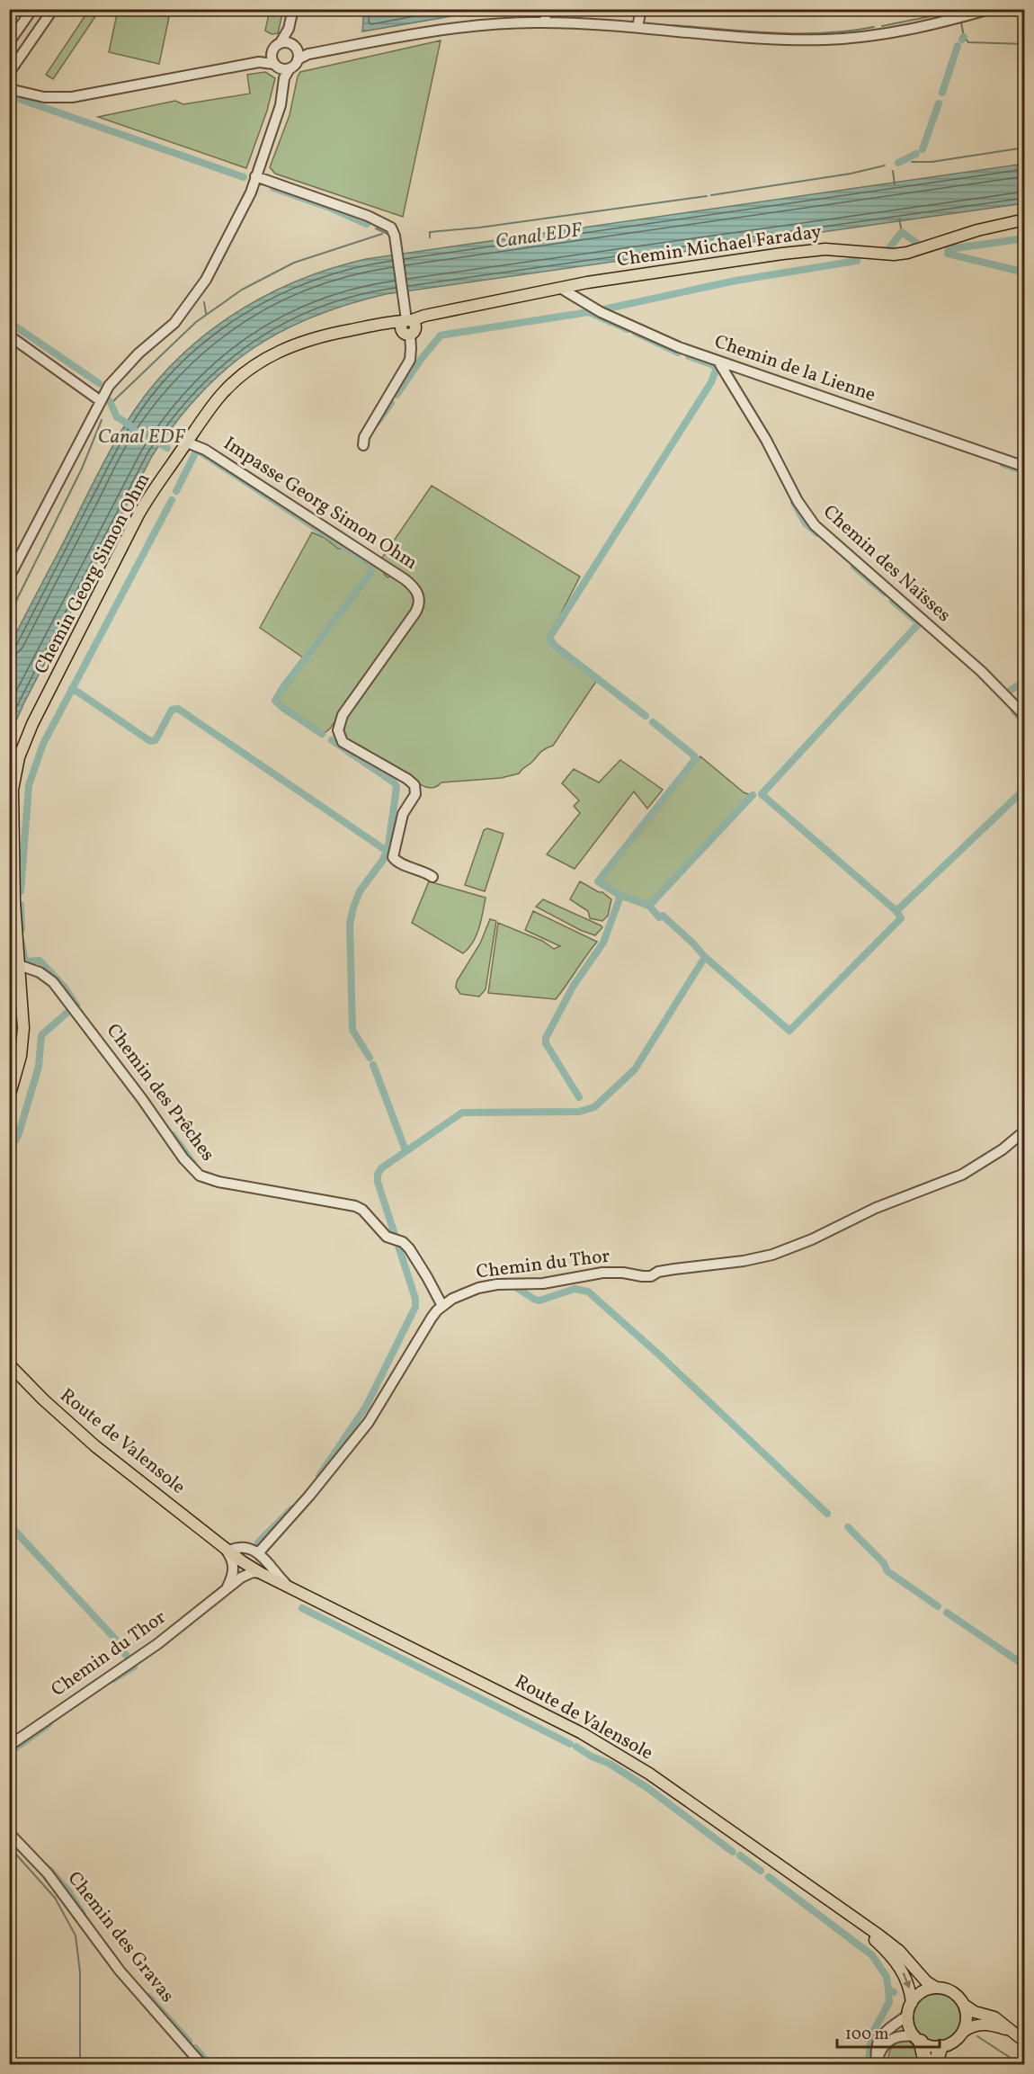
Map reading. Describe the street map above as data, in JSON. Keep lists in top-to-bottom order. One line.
{"streets":{"main road":["Chemin Michael Faraday","Chemin Georg Simon Ohm","Route de Valensole"],"street":["Chemin de la Lienne","Impasse Georg Simon Ohm","Chemin des Naïsses","Chemin des Prêches","Chemin du Thor","Chemin des Gravas"]},"crossings":[["Chemin Michael Faraday","Chemin de la Lienne"],["Chemin Michael Faraday","Chemin Georg Simon Ohm"],["Chemin de la Lienne","Chemin des Naïsses"],["Impasse Georg Simon Ohm","Chemin Georg Simon Ohm"],["Chemin Georg Simon Ohm","Chemin des Prêches"],["Chemin des Prêches","Chemin du Thor"],["Chemin du Thor","Route de Valensole"]],"water":["Canal EDF"],"scale_bar":"100 m"}
